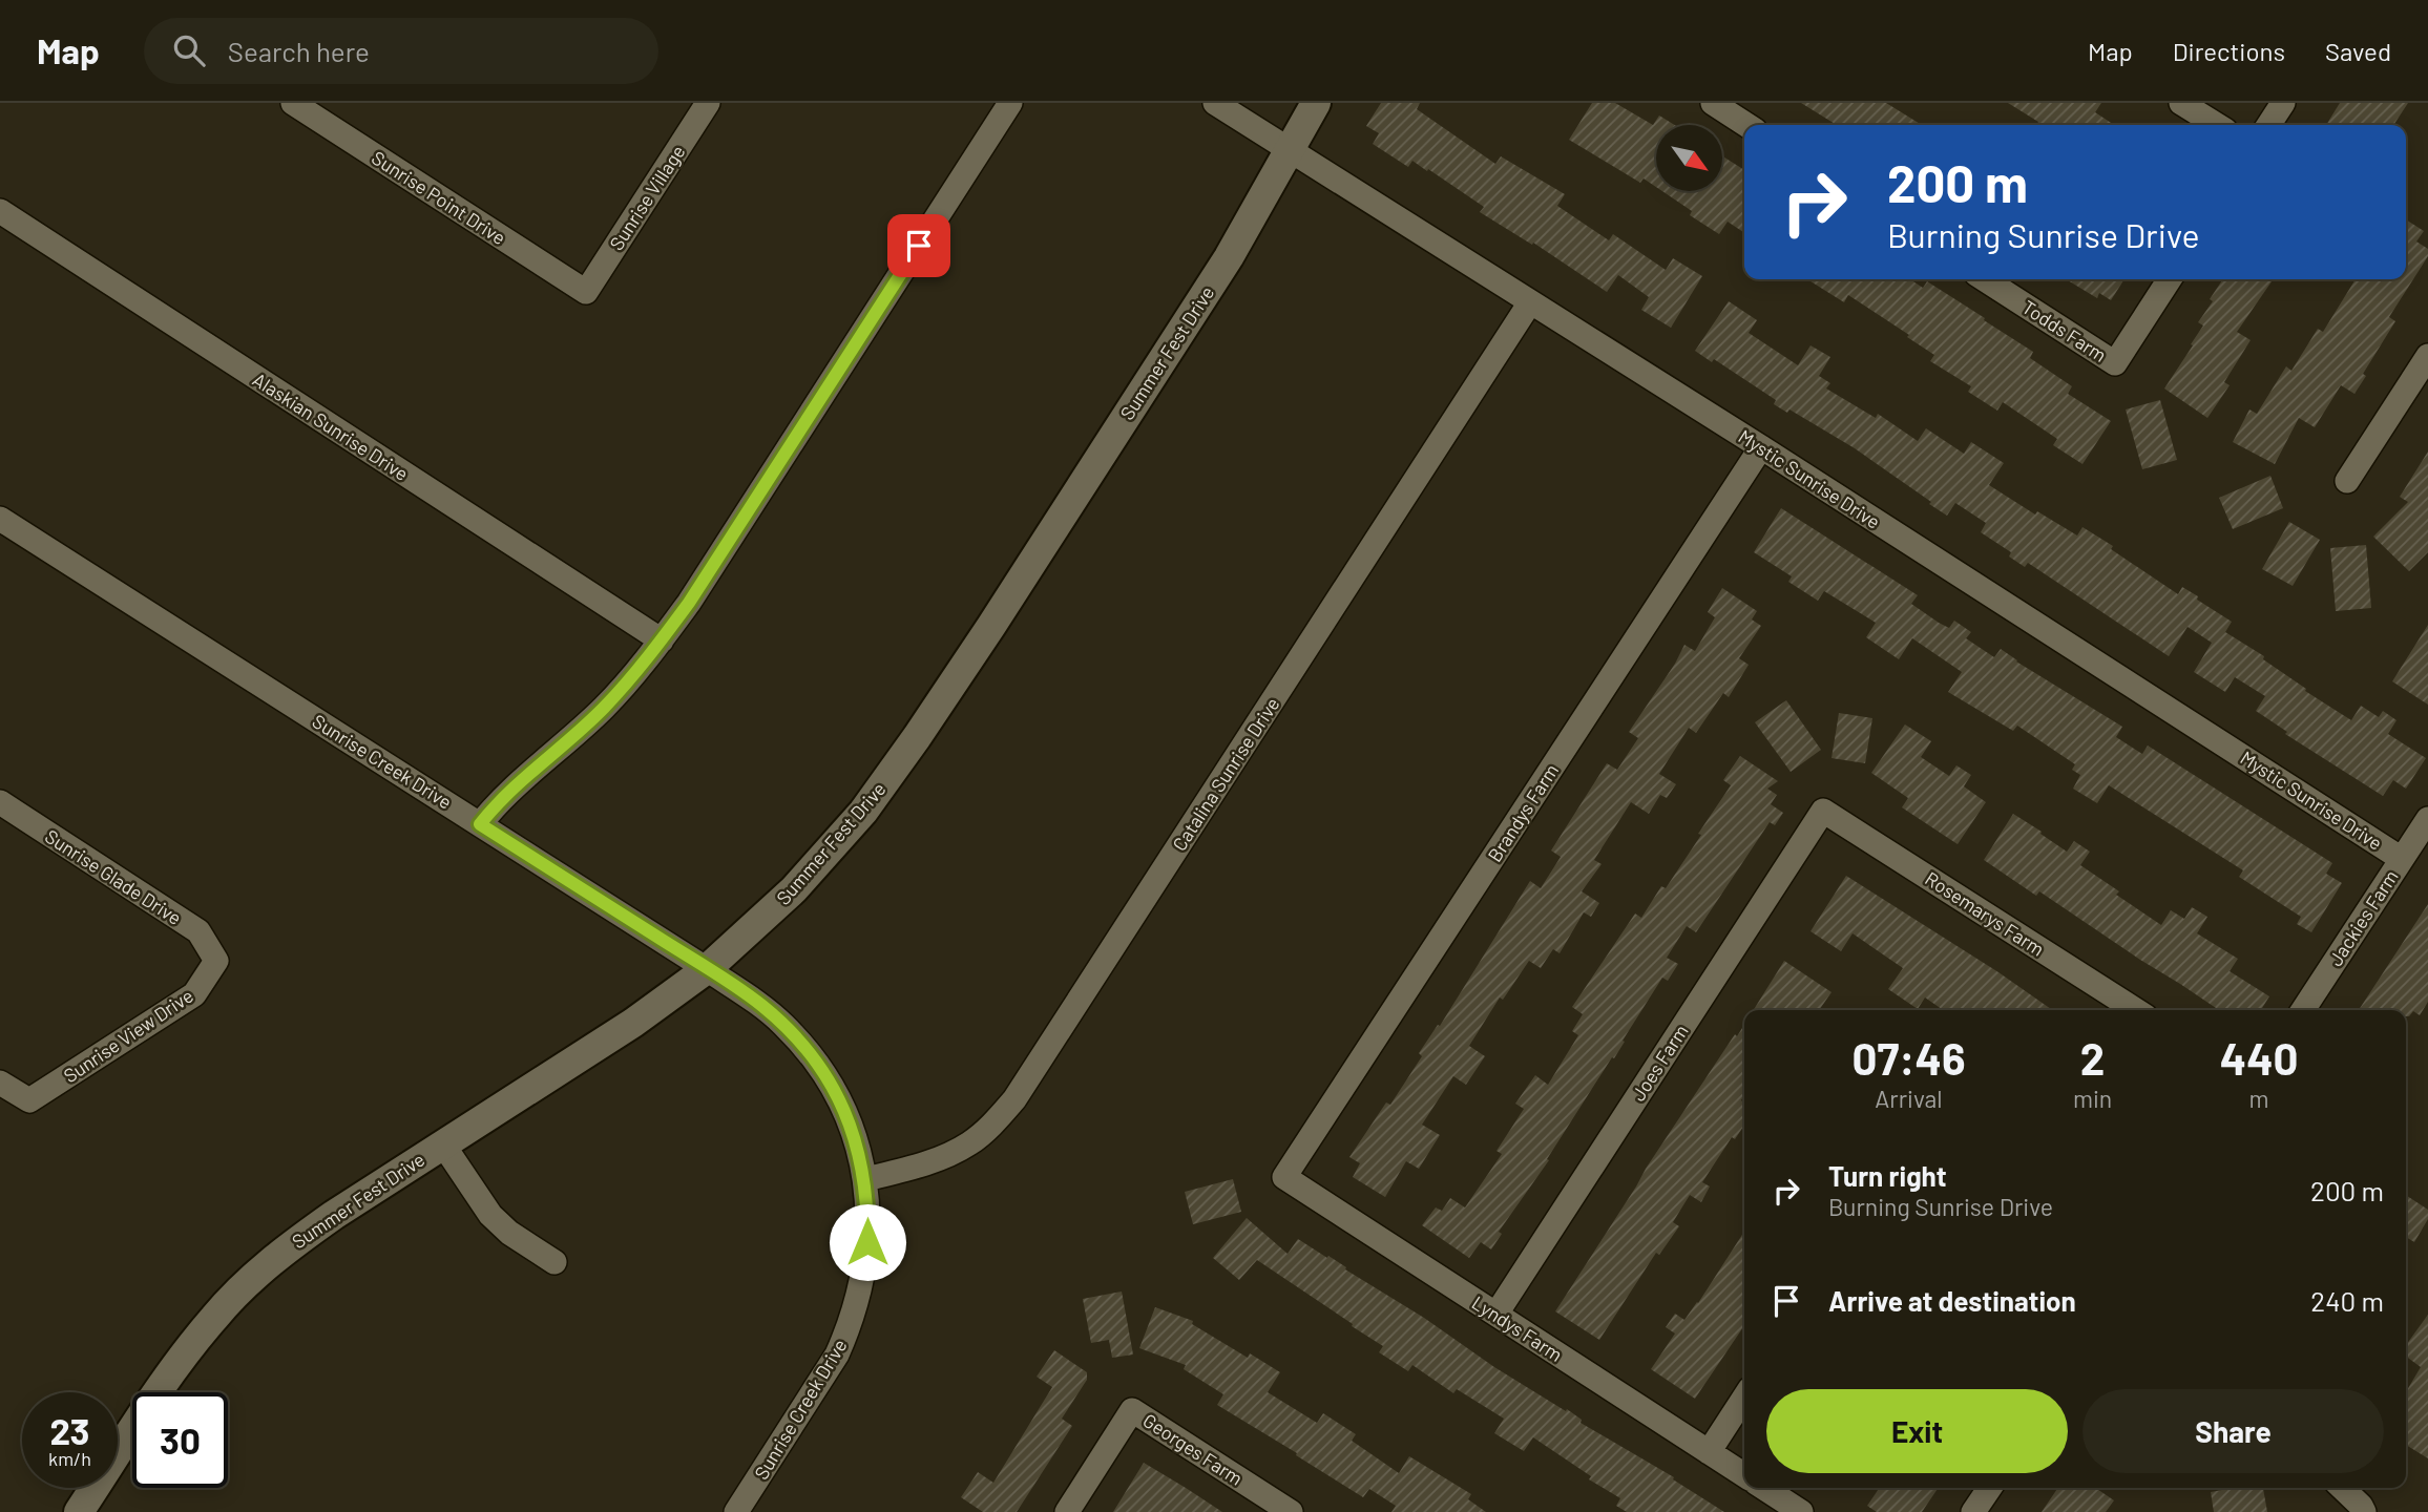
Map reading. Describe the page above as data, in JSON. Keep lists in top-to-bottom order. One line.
{"streets":{"street":["Sunrise Point Drive","Sunrise Village","Todds Farm","Summer Fest Drive","Alaskian Sunrise Drive","Mystic Sunrise Drive","Sunrise Creek Drive","Catalina Sunrise Drive","Brandys Farm","Sunrise Glade Drive","Rosemarys Farm","Jackies Farm","Sunrise View Drive","Joes Farm","Lyndys Farm","Georges Farm"]},"crossings":[["Sunrise Point Drive","Sunrise Village"],["Summer Fest Drive","Mystic Sunrise Drive"],["Summer Fest Drive","Sunrise Creek Drive"],["Mystic Sunrise Drive","Catalina Sunrise Drive"],["Mystic Sunrise Drive","Brandys Farm"],["Mystic Sunrise Drive","Jackies Farm"],["Sunrise Creek Drive","Catalina Sunrise Drive"],["Brandys Farm","Lyndys Farm"],["Sunrise Glade Drive","Sunrise View Drive"],["Rosemarys Farm","Joes Farm"],["Joes Farm","Lyndys Farm"]],"north":"bottom right","page":{"header":"Map","search":"Search here","nav":["Map","Directions","Saved"],"turn":["200 m","Burning Sunrise Drive"],"eta":["07:46","Arrival","2","min","440","m"],"list":[{"name":"Turn right","note":"Burning Sunrise Drive","value":"200 m"},{"name":"Arrive at destination","value":"240 m"}],"buttons":["Exit","Share"],"speed":"23 km/h","limit":"30"}}
